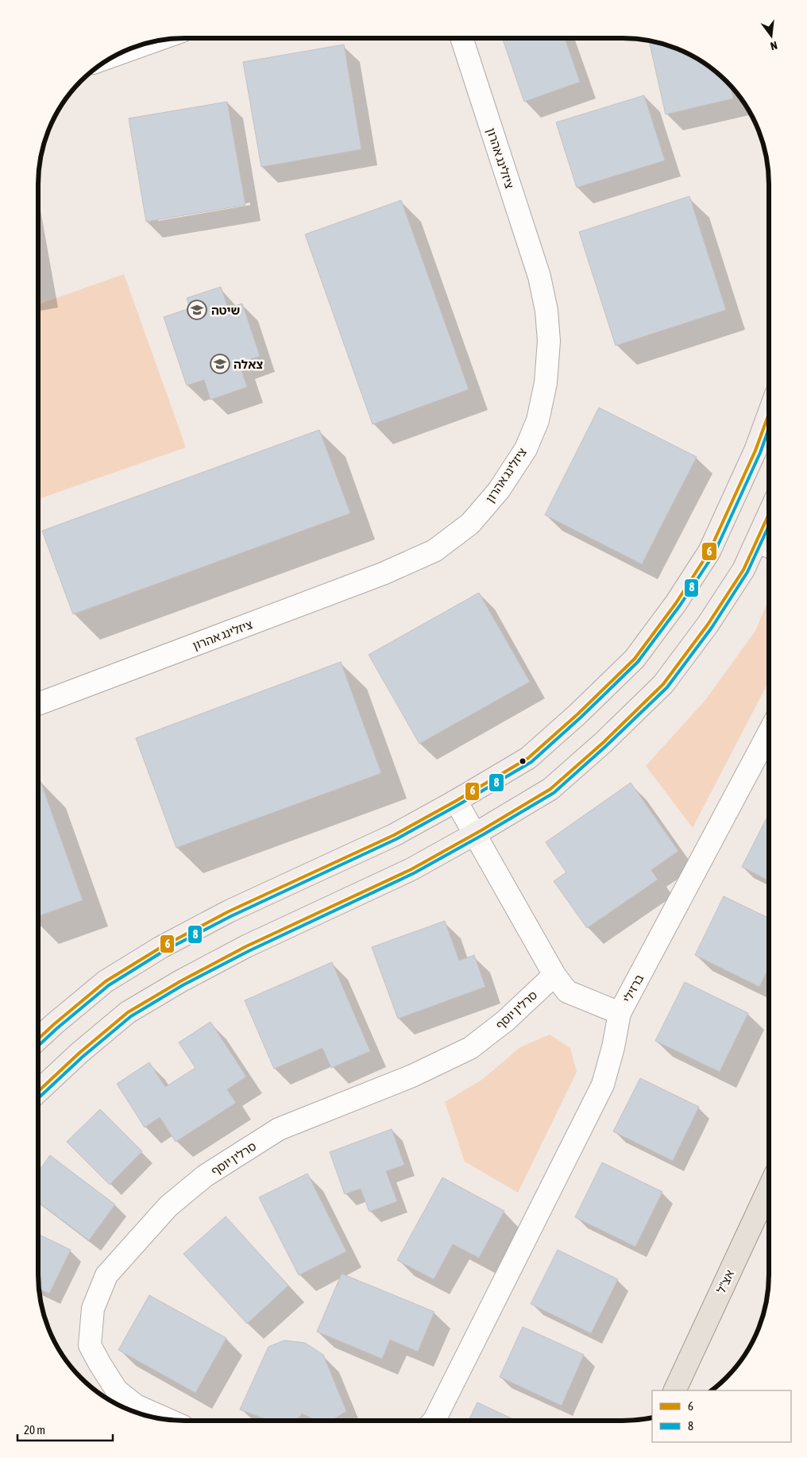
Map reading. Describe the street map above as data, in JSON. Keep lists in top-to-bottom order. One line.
{"streets":{"main road":["אצ\"ל"],"street":["ציזלינג אהרון","ברזילי","סרלין יוסף"]},"crossings":[["ברזילי","סרלין יוסף"]],"places":{"school or university":["שיטה","צאלה"]},"lines":["transit line 6","transit line 8"],"legend":["6","8"],"scale_bar":"20 m","north":"bottom"}
